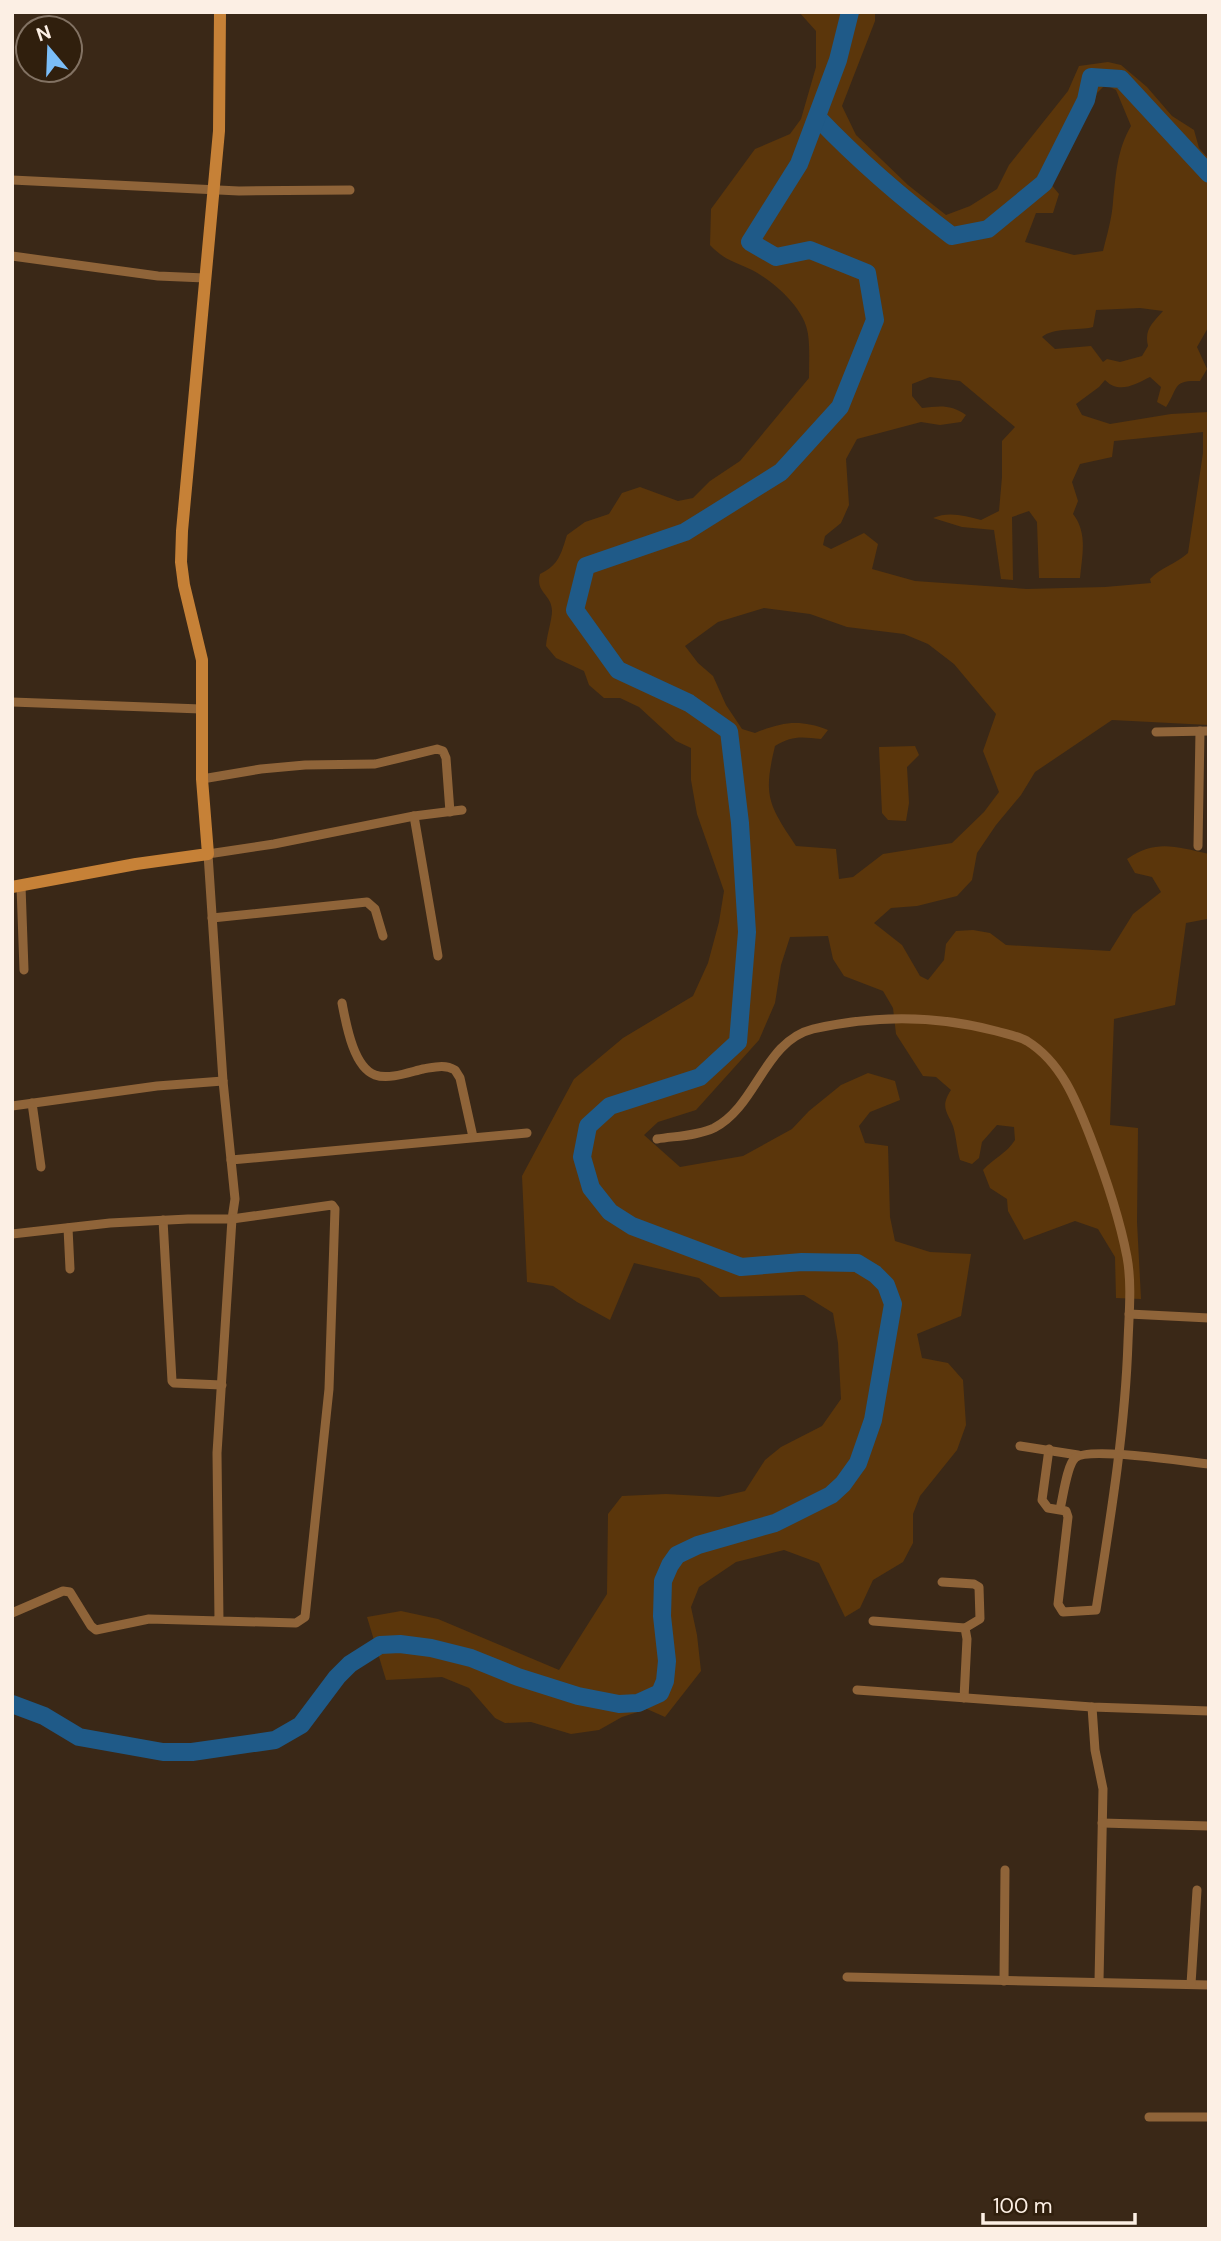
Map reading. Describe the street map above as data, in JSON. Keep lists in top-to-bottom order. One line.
{"scale_bar":"100 m","north":"top"}
